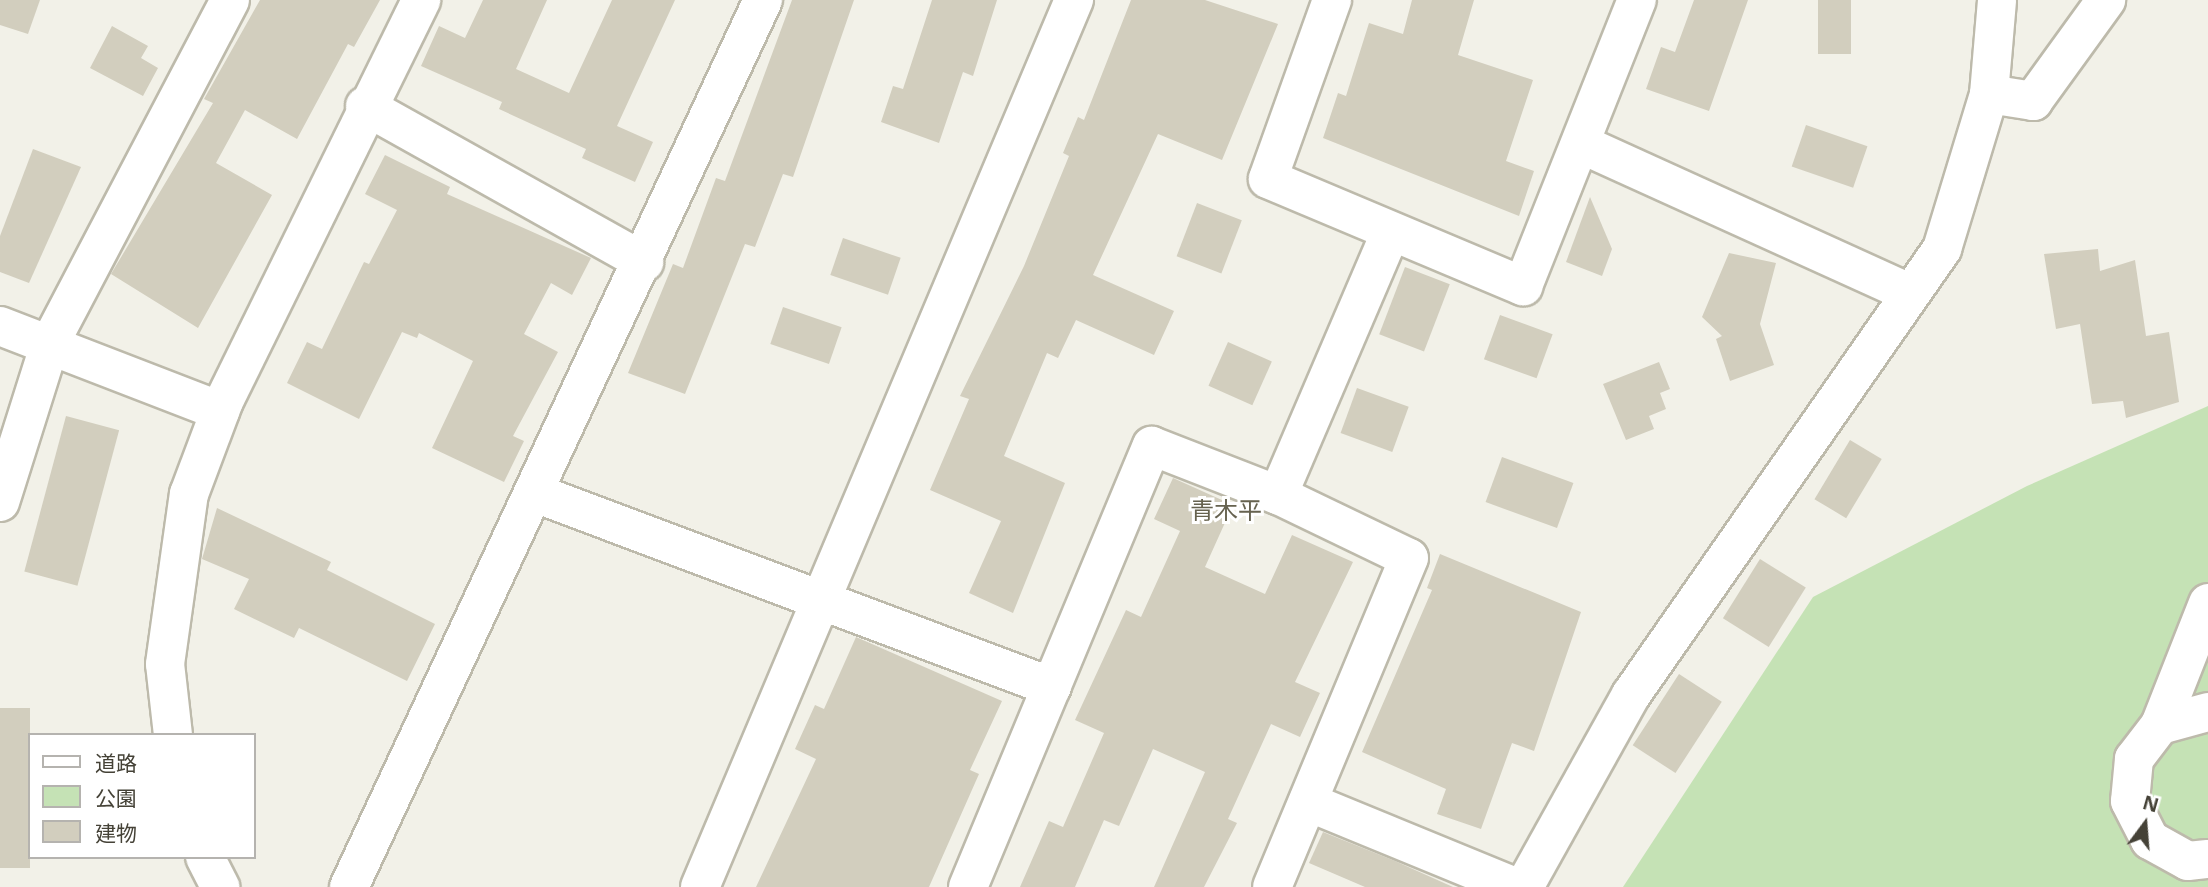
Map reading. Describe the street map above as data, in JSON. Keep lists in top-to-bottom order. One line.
{"districts":["青木平"],"legend":["道路","公園","建物"],"north":"top"}
